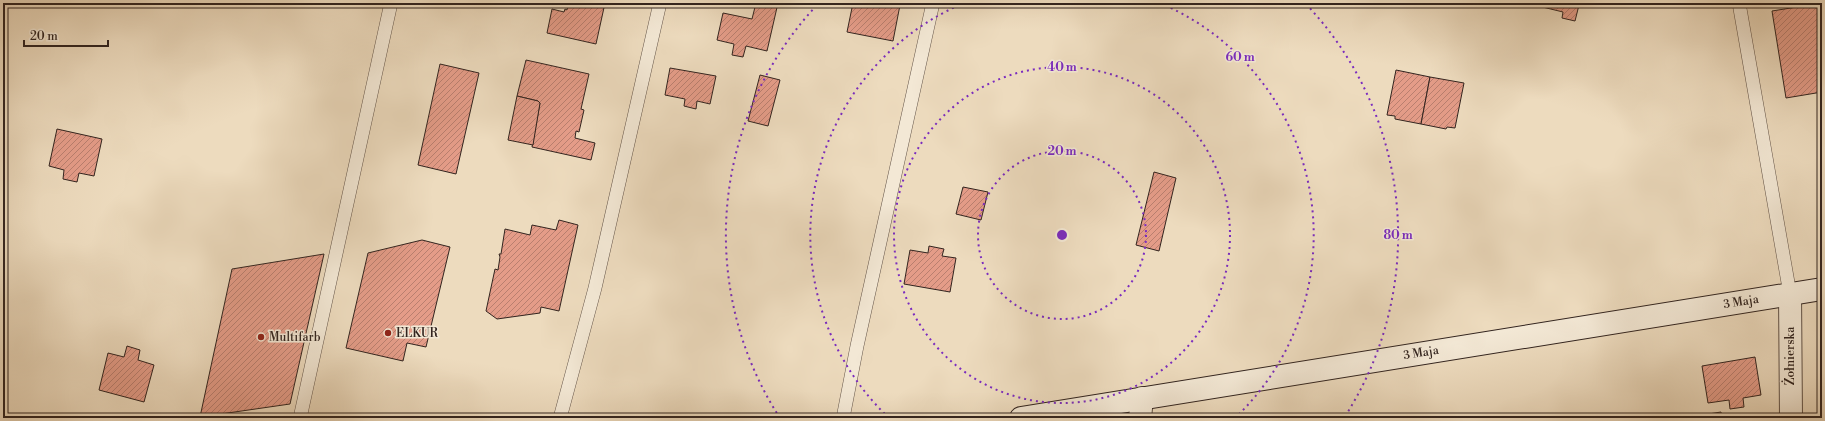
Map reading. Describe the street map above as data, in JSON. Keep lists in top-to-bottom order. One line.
{"streets":{"street":["3 Maja","Żołnierska"]},"crossings":[["3 Maja","Żołnierska"]],"places":["ELKUR","Multifarb"],"scale_bar":"20 m","rings":["60 m","40 m","20 m","80 m"]}
